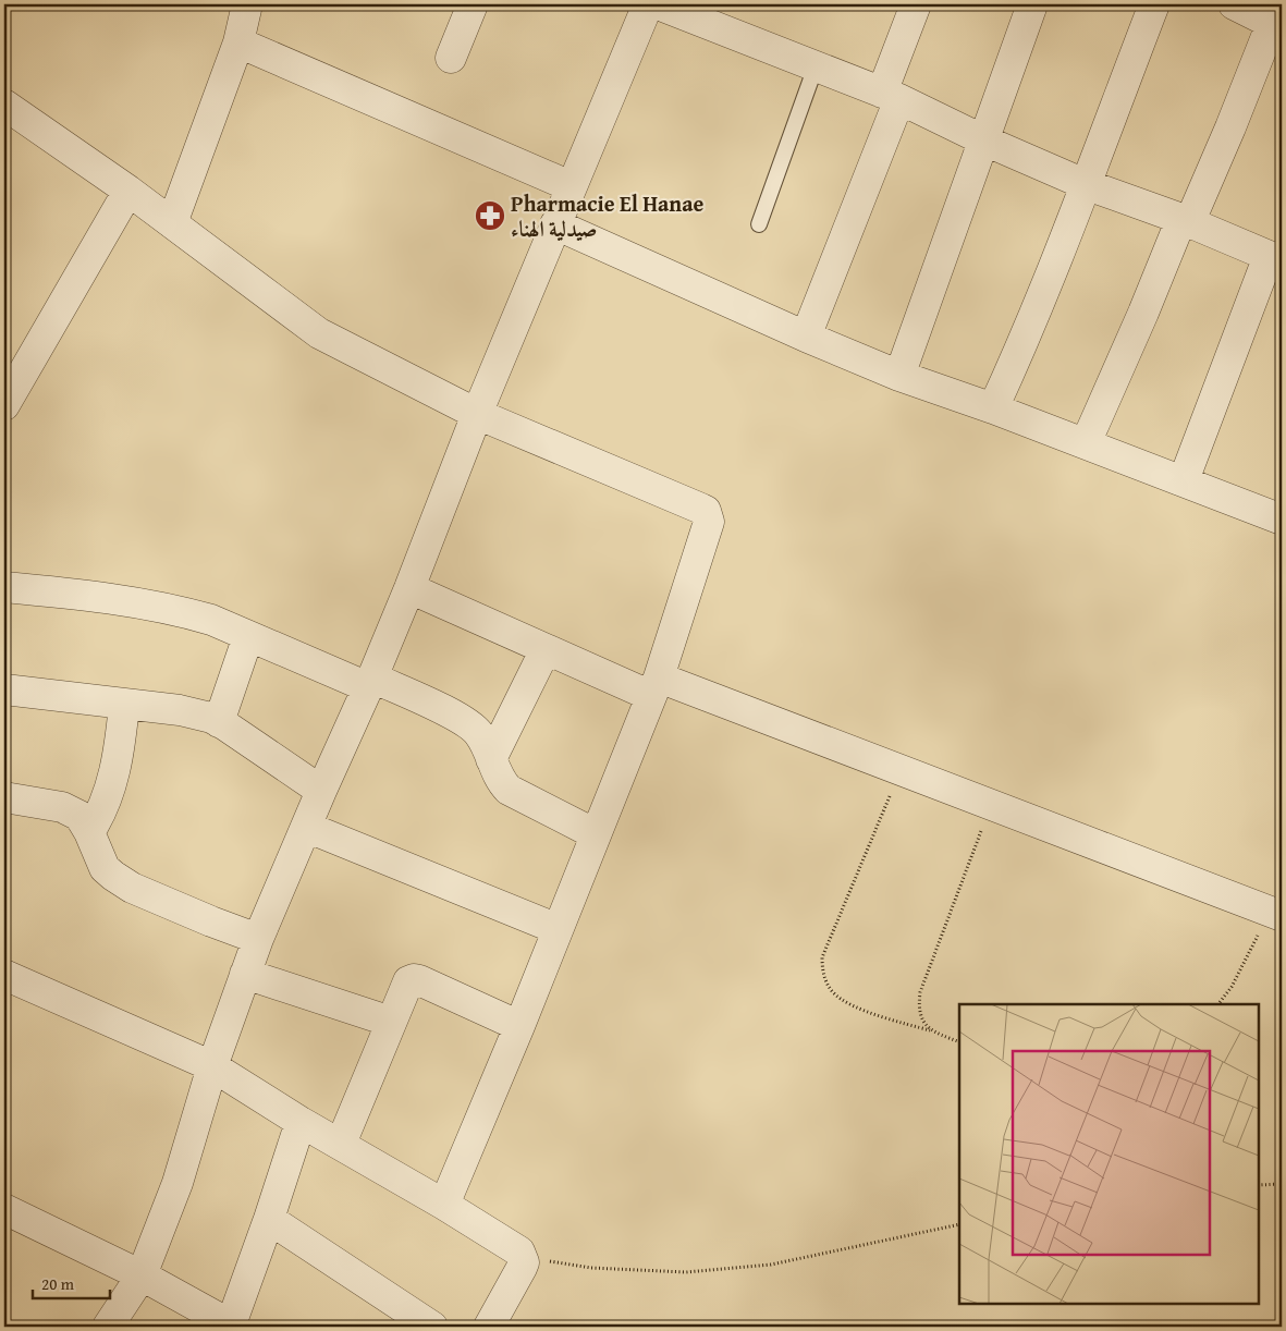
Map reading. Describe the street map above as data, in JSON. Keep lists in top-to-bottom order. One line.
{"places":{"pharmacy":["Pharmacie El Hanae صيدلية الهناء"]},"scale_bar":"20 m"}
